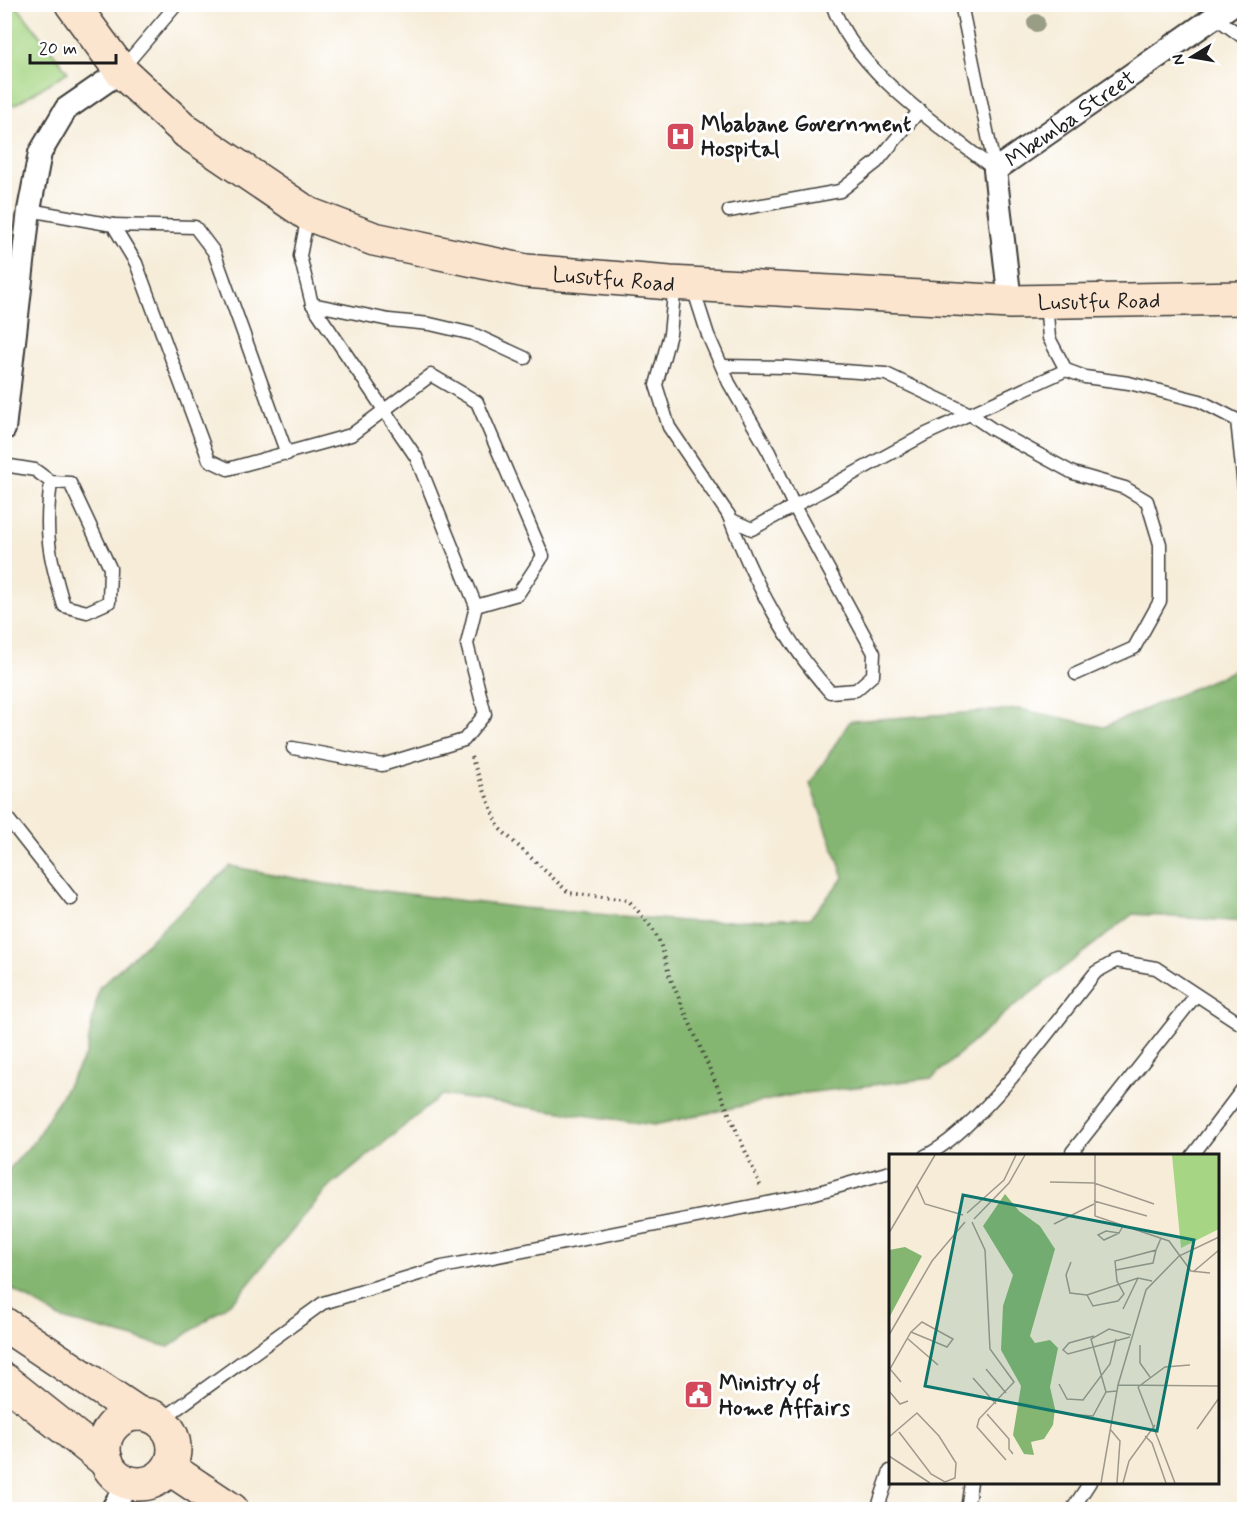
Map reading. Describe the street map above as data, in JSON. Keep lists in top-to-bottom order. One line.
{"streets":{"street":["Mbemba Street","Lusutfu Road"]},"places":{"hospital":["Mbabane Government Hospital"],"public building":["Ministry of Home Affairs"]},"scale_bar":"20 m","north":"left"}
